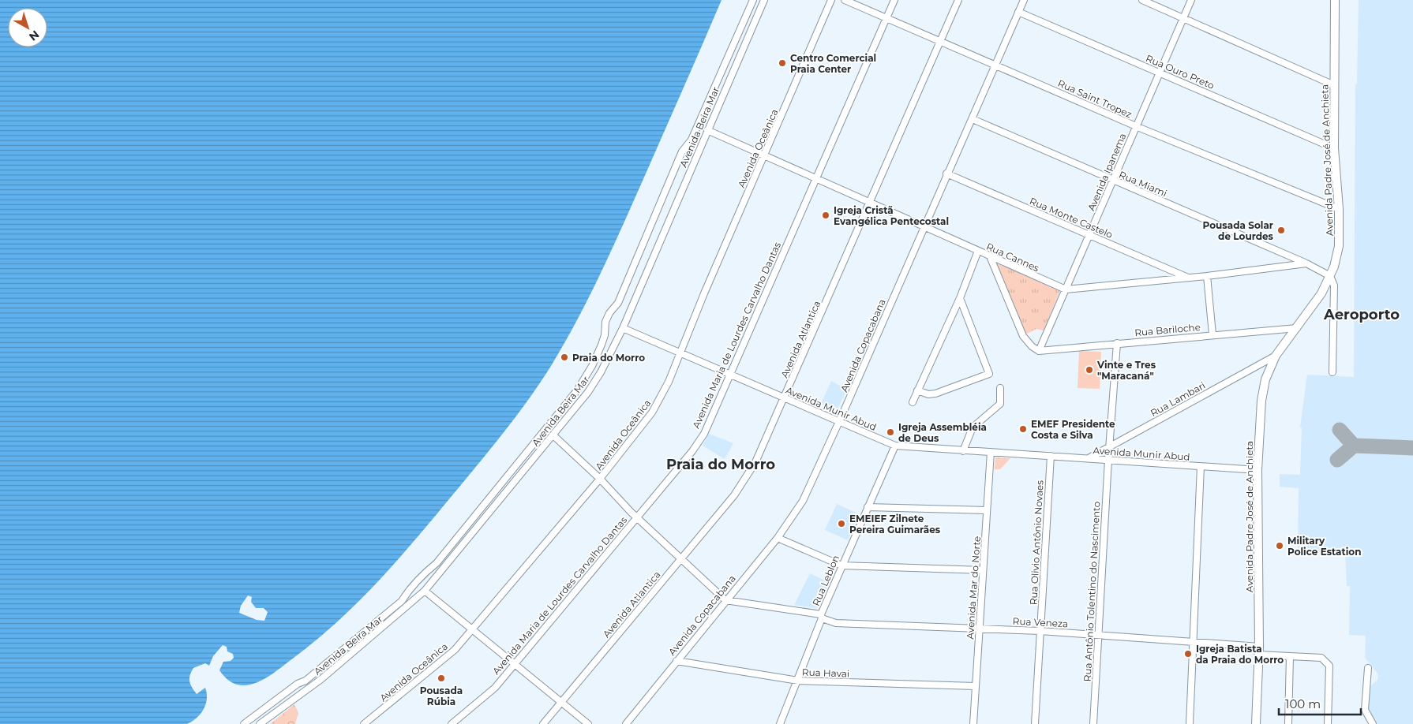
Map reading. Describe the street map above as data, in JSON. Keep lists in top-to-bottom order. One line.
{"streets":{"main road":["Avenida Padre José de Anchieta"],"street":["Rua Ouro Preto","Rua Saint Tropez","Avenida Beira Mar","Avenida Oceânica","Avenida Ipanema","Rua Miami","Rua Monte Castelo","Rua Cannes","Rua Bariloche","Avenida Maria de Lourdes Carvalho Dantas","Avenida Atlantica","Avenida Copacabana","Rua Lambari","Avenida Munir Abud","Rua Olivio Antônio Novaes","Rua Leblon","Avenida Mar do Norte","Rua Antônio Tolentino do Nascimento","Rua Veneza","Rua Havai"]},"crossings":[["Rua Ouro Preto","Avenida Padre José de Anchieta"],["Rua Ouro Preto","Avenida Ipanema"],["Rua Ouro Preto","Avenida Copacabana"],["Rua Saint Tropez","Avenida Padre José de Anchieta"],["Rua Saint Tropez","Avenida Ipanema"],["Rua Saint Tropez","Avenida Maria de Lourdes Carvalho Dantas"],["Rua Saint Tropez","Avenida Atlantica"],["Rua Saint Tropez","Avenida Copacabana"],["Avenida Beira Mar","Rua Cannes"],["Avenida Beira Mar","Avenida Munir Abud"],["Avenida Oceânica","Rua Cannes"],["Avenida Oceânica","Avenida Munir Abud"],["Avenida Padre José de Anchieta","Rua Bariloche"],["Avenida Padre José de Anchieta","Rua Lambari"],["Avenida Padre José de Anchieta","Avenida Munir Abud"],["Avenida Padre José de Anchieta","Rua Veneza"],["Avenida Ipanema","Rua Miami"],["Avenida Ipanema","Rua Monte Castelo"],["Avenida Ipanema","Rua Cannes"],["Avenida Ipanema","Rua Bariloche"],["Rua Miami","Rua Cannes"],["Rua Miami","Avenida Copacabana"],["Rua Monte Castelo","Rua Cannes"],["Rua Monte Castelo","Avenida Copacabana"],["Rua Cannes","Avenida Maria de Lourdes Carvalho Dantas"],["Rua Cannes","Avenida Atlantica"],["Rua Cannes","Avenida Copacabana"],["Rua Bariloche","Rua Antônio Tolentino do Nascimento"],["Avenida Maria de Lourdes Carvalho Dantas","Avenida Munir Abud"],["Avenida Atlantica","Avenida Munir Abud"],["Avenida Copacabana","Avenida Munir Abud"],["Avenida Copacabana","Rua Veneza"],["Avenida Copacabana","Rua Havai"],["Rua Lambari","Avenida Munir Abud"],["Rua Lambari","Rua Antônio Tolentino do Nascimento"],["Avenida Munir Abud","Rua Olivio Antônio Novaes"],["Avenida Munir Abud","Rua Leblon"],["Avenida Munir Abud","Avenida Mar do Norte"],["Avenida Munir Abud","Rua Antônio Tolentino do Nascimento"],["Rua Olivio Antônio Novaes","Rua Veneza"],["Rua Leblon","Rua Veneza"],["Rua Leblon","Rua Havai"],["Avenida Mar do Norte","Rua Veneza"],["Avenida Mar do Norte","Rua Havai"],["Rua Antônio Tolentino do Nascimento","Rua Veneza"]],"districts":["Aeroporto","Praia do Morro"],"places":["Centro Comercial Praia Center","Igreja Cristã Evangélica Pentecostal","Pousada Solar de Lourdes","Praia do Morro","Vinte e Tres \"Maracaná\"","EMEF Presidente Costa e Silva","Igreja Assembléia de Deus","EMEIEF Zilnete Pereira Guimarães","Military Police Estation","Igreja Batista da Praia do Morro","Pousada Rúbia"],"scale_bar":"100 m","north":"bottom right"}
